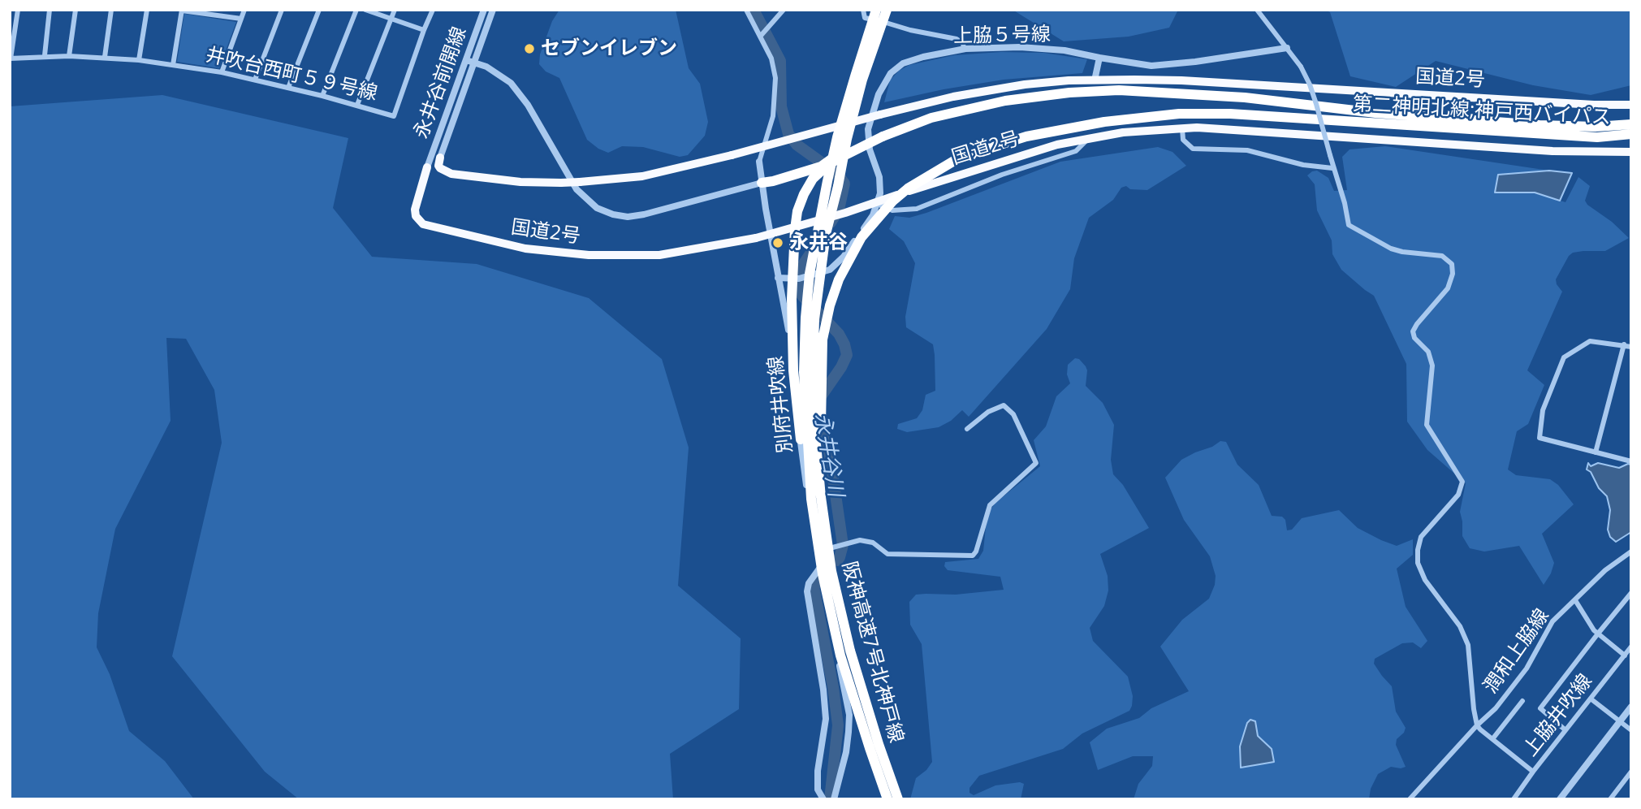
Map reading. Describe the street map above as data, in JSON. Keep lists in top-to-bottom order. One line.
{"streets":{"highway":["国道2号","第二神明北線;神戸西バイパス","阪神高速7号北神戸線"],"street":["上脇５号線","井吹台西町５９号線","永井谷前開線","別府井吹線","潤和上脇線","上脇井吹線"]},"crossings":[["上脇５号線","別府井吹線"],["国道2号","永井谷前開線"],["第二神明北線;神戸西バイパス","阪神高速7号北神戸線"],["潤和上脇線","上脇井吹線"]],"water":["永井谷川"],"places":["セブンイレブン","永井谷"]}
